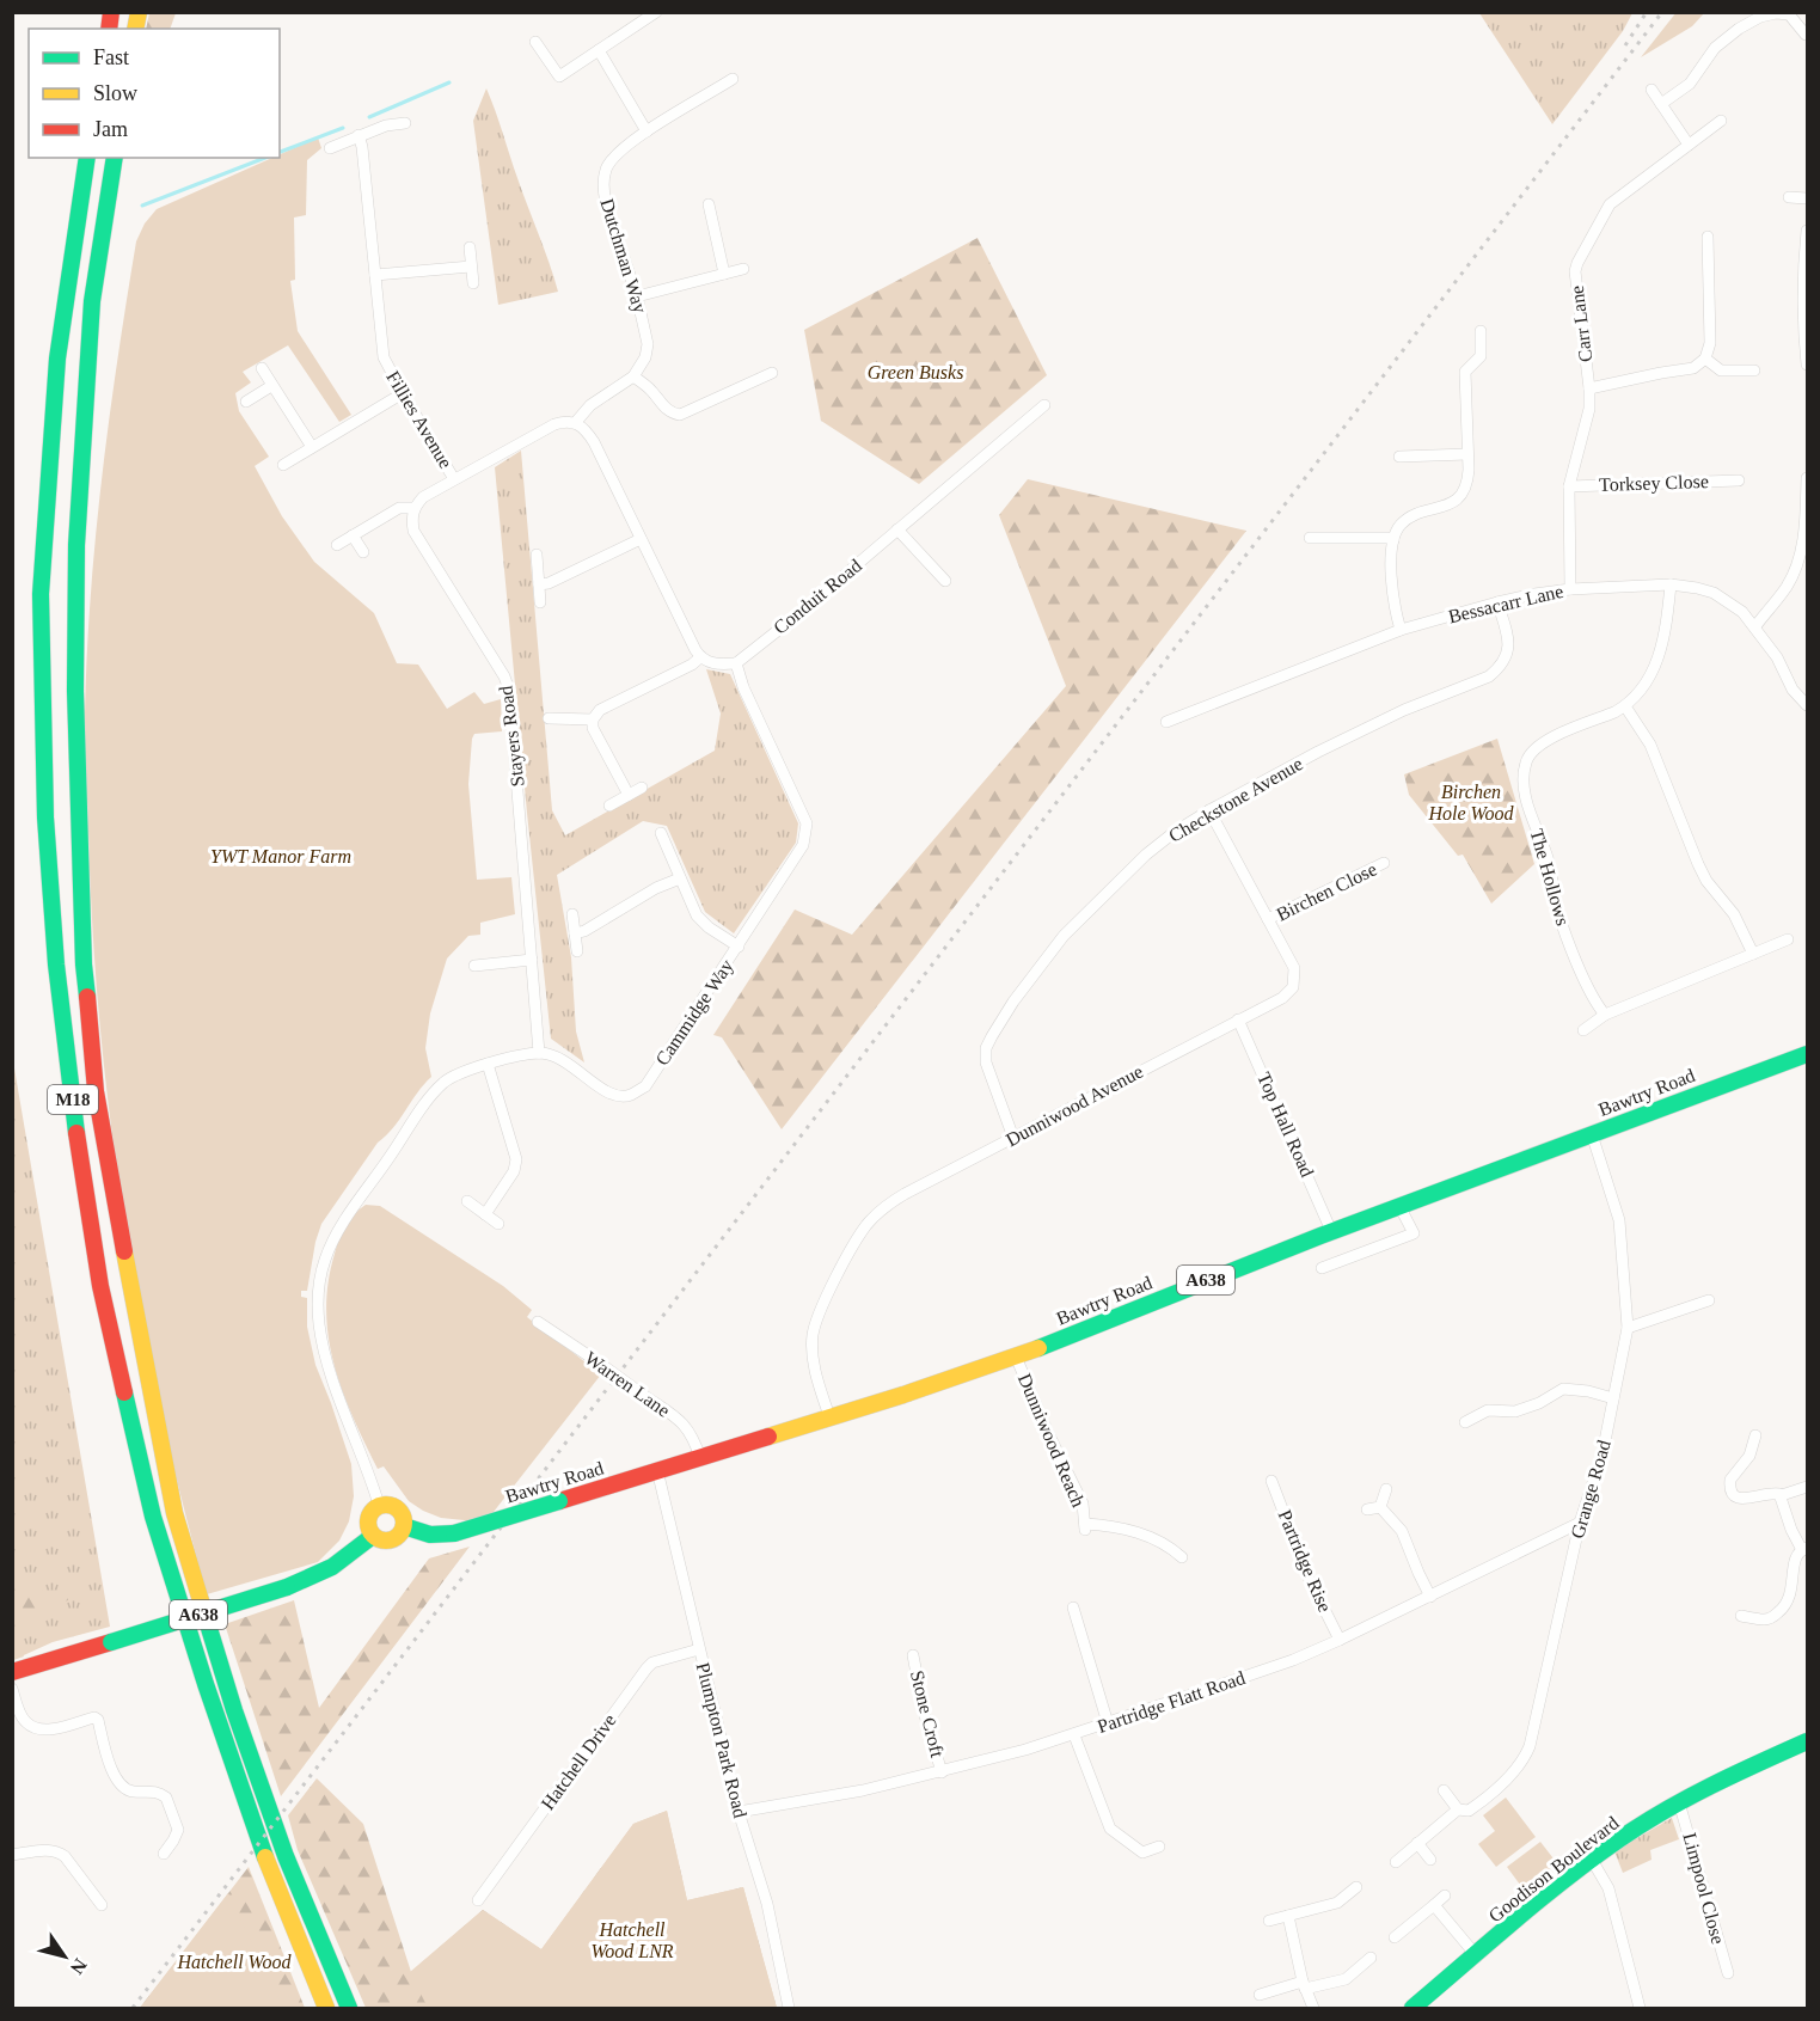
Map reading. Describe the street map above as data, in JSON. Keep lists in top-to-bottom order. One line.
{"streets":{"main road":["Bawtry Road","M18","A638","Goodison Boulevard"],"street":["Dutchman Way","Carr Lane","Fillies Avenue","Torksey Close","Conduit Road","Bessacarr Lane","Stayers Road","Checkstone Avenue","The Hollows","Birchen Close","Cammidge Way","Dunniwood Avenue","Top Hall Road","Warren Lane","Dunniwood Reach","Grange Road","Partridge Rise","Partridge Flatt Road","Stone Croft","Plumpton Park Road","Hatchell Drive","Limpool Close"]},"crossings":[["Carr Lane","Torksey Close"],["Carr Lane","Bessacarr Lane"],["Conduit Road","Cammidge Way"],["Bessacarr Lane","Checkstone Avenue"],["Bessacarr Lane","The Hollows"],["Stayers Road","Cammidge Way"],["Checkstone Avenue","Dunniwood Avenue"],["Birchen Close","Dunniwood Avenue"],["Bawtry Road","Dunniwood Avenue"],["Bawtry Road","Top Hall Road"],["Bawtry Road","A638"],["Bawtry Road","Warren Lane"],["Bawtry Road","Dunniwood Reach"],["Bawtry Road","Grange Road"],["Bawtry Road","Plumpton Park Road"],["Dunniwood Avenue","Top Hall Road"],["Grange Road","Partridge Flatt Road"],["Partridge Rise","Partridge Flatt Road"],["Partridge Flatt Road","Stone Croft"],["Partridge Flatt Road","Plumpton Park Road"],["Plumpton Park Road","Hatchell Drive"],["Goodison Boulevard","Limpool Close"]],"parks":["Green Busks","Birchen Hole Wood","YWT Manor Farm","Hatchell Wood LNR","Hatchell Wood"],"legend":["Fast","Slow","Jam"],"north":"bottom right"}
